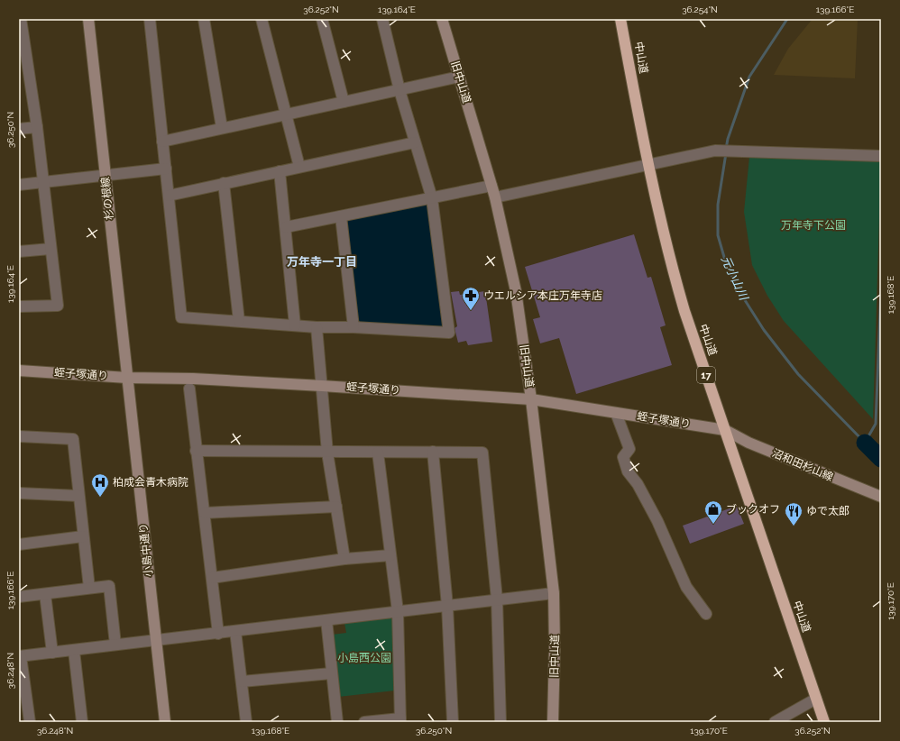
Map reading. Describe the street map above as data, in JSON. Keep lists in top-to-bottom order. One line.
{"streets":{"highway":["中山道","17"],"street":["旧中山道","杉の根線","蛭子塚通り","沼和田杉山線","小島中通り"]},"crossings":[["中山道","蛭子塚通り"],["中山道","沼和田杉山線"],["旧中山道","蛭子塚通り"],["杉の根線","蛭子塚通り"],["杉の根線","小島中通り"],["蛭子塚通り","沼和田杉山線"],["蛭子塚通り","小島中通り"]],"districts":["万年寺一丁目"],"water":["元小山川"],"parks":["万年寺下公園","小島西公園"],"places":{"pharmacy":["ウエルシア本庄万年寺店"],"hospital":["柏成会青木病院"],"shop":["ブックオフ"],"restaurant":["ゆで太郎"]},"coordinates":["36.252°N","139.164°E","36.254°N","139.166°E","36.250°N","139.168°E","139.170°E","36.248°N"]}
